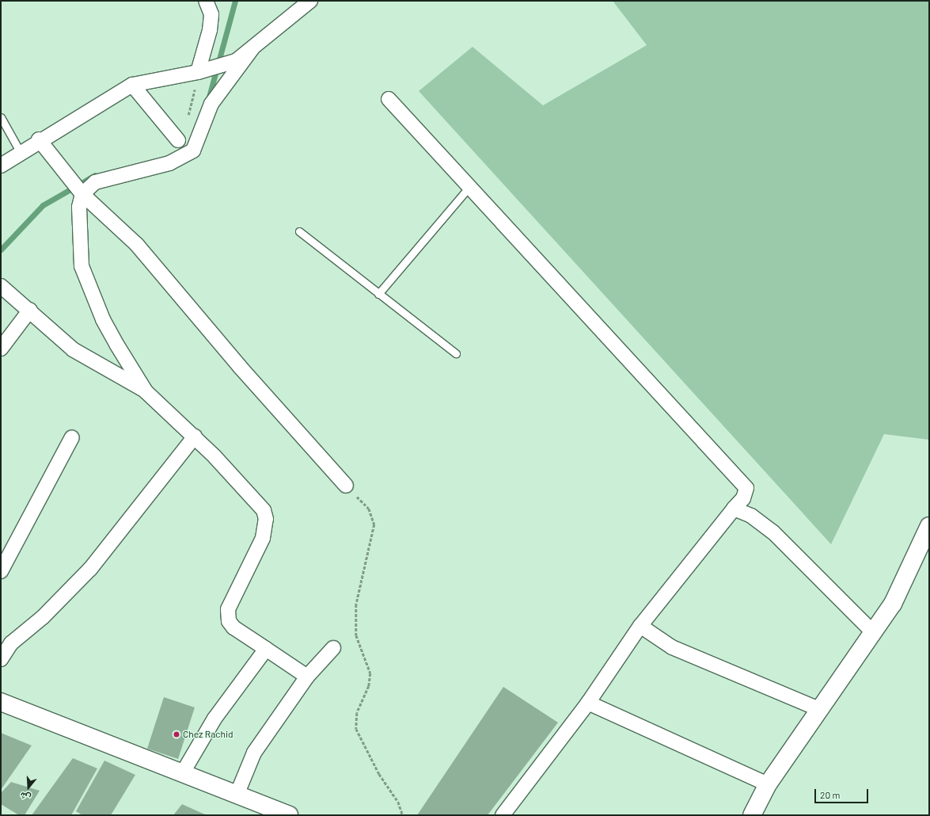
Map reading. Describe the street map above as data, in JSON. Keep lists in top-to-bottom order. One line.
{"places":["Chez Rachid"],"scale_bar":"20 m","north":"bottom"}
